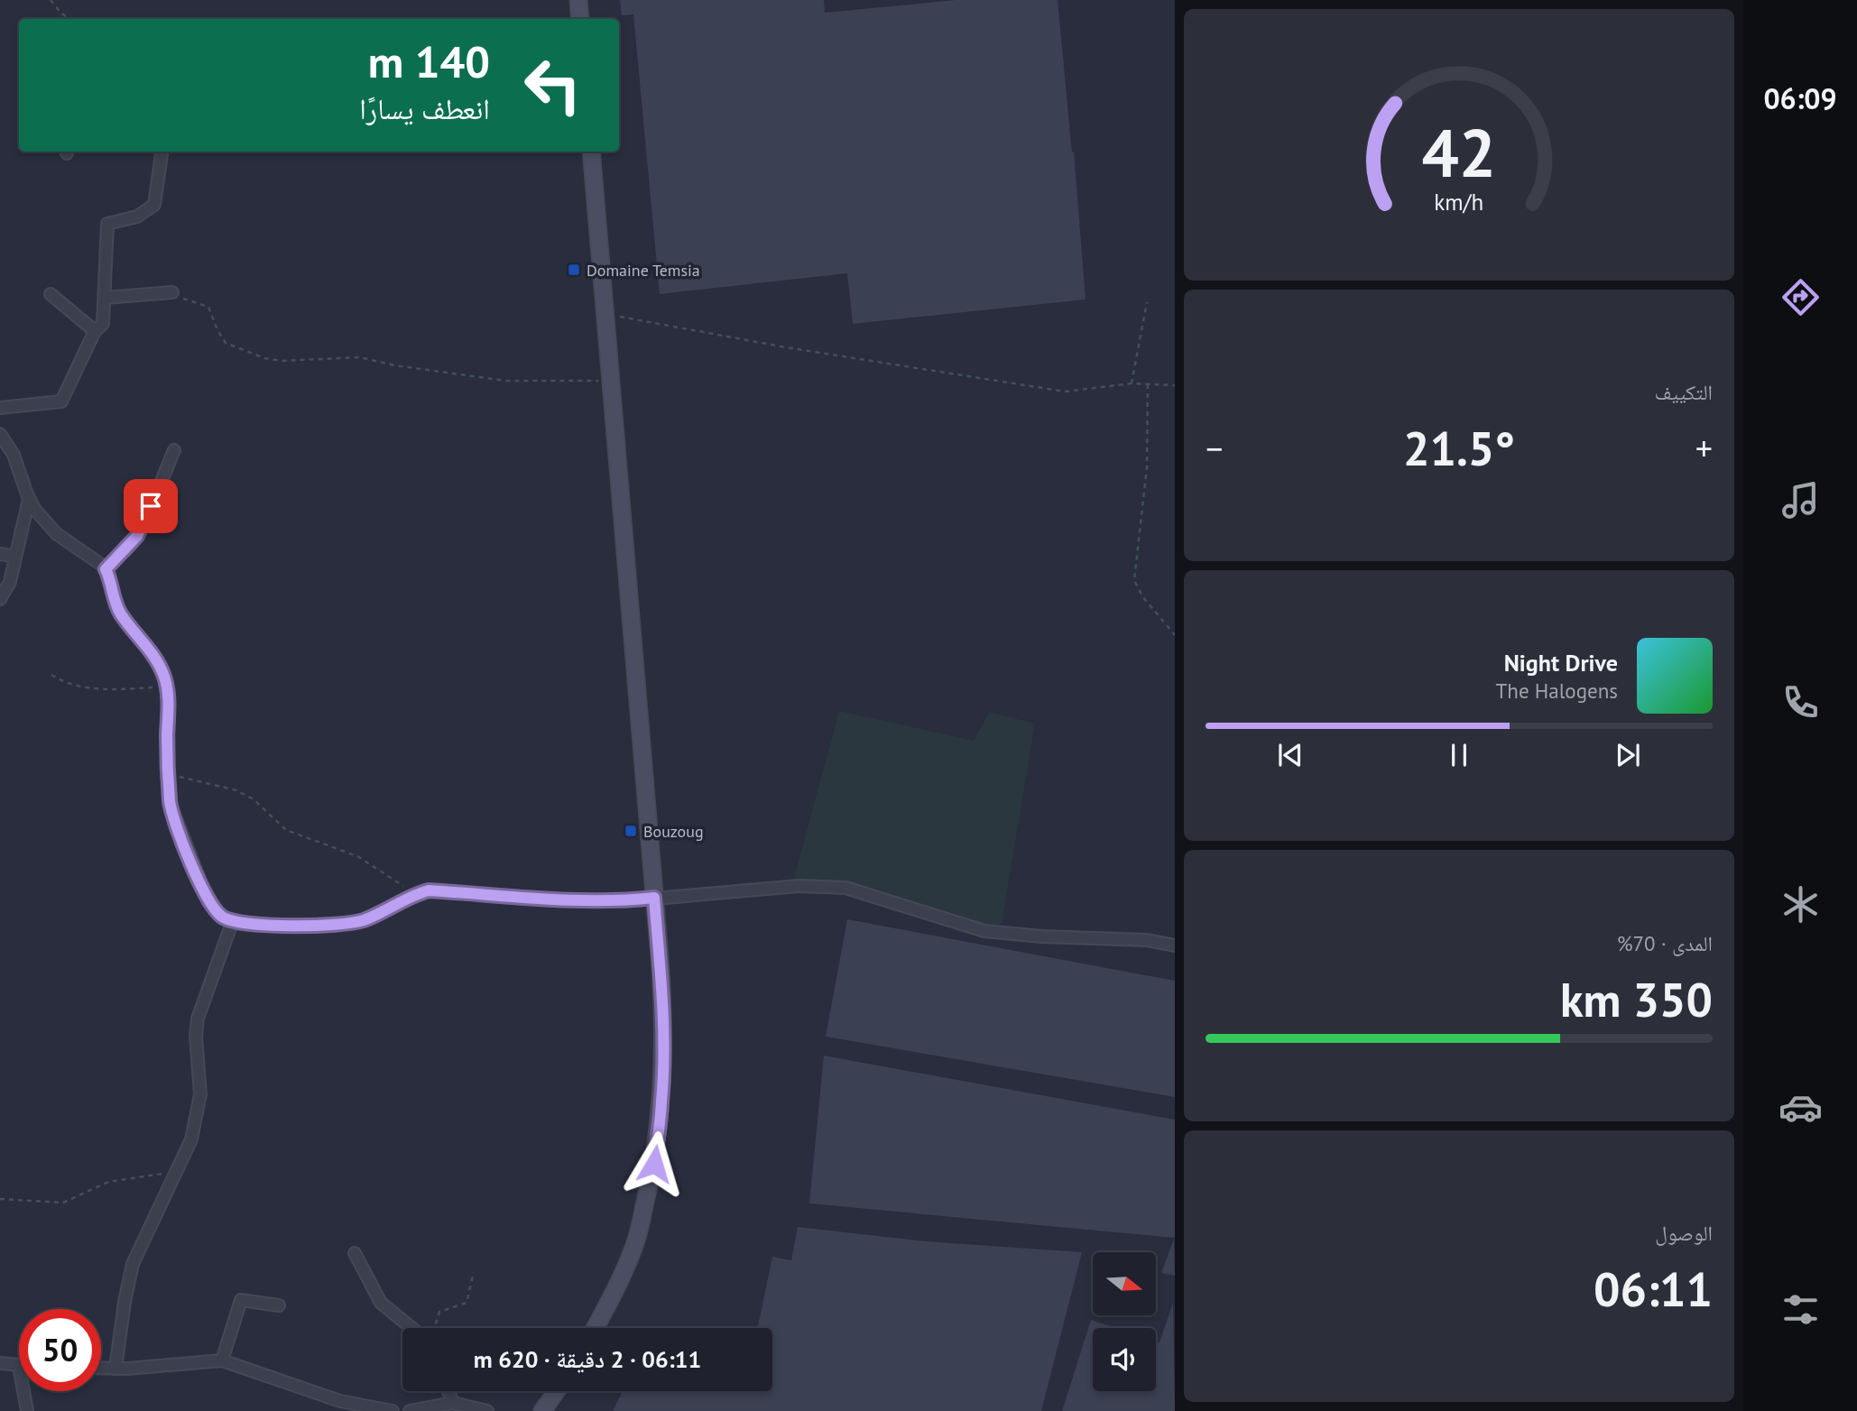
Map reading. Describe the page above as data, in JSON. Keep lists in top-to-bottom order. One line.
{"places":{"transit":["Domaine Temsia","Bouzoug"]},"north":"right","page":{"tabs":"06:09","turn":["140 m","انعطف يسارًا"],"tile":["التكييف",["المدى · 70%","350 km"],["الوصول","06:11"]],"heat":["−","21.5°","+"],"song":["Night Drive","The Halogens"],"limit":"50","trip":"06:11 · 2 دقيقة · 620 m","gauge":["42","km/h"]}}
